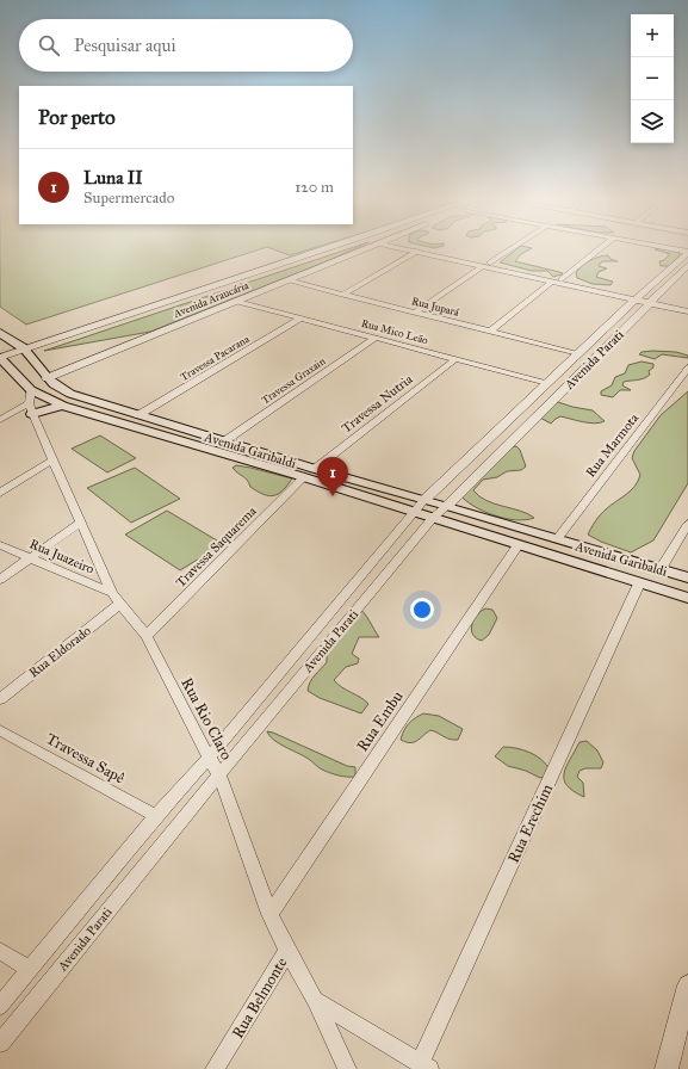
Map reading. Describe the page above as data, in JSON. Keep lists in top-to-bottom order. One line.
{"streets":{"main road":["Avenida Garibaldi"],"street":["Avenida Araucária","Rua Jupará","Rua Mico Leão","Travessa Pacarana","Avenida Parati","Travessa Graxain","Travessa Nutria","Rua Marmota","Travessa Saquarema","Rua Juazeiro","Rua Eldorado","Rua Rio Claro","Rua Embu","Travessa Sapê","Rua Erechim","Rua Belmonte"]},"crossings":[["Avenida Araucária","Rua Jupará"],["Avenida Araucária","Rua Mico Leão"],["Avenida Araucária","Avenida Garibaldi"],["Rua Jupará","Avenida Parati"],["Rua Mico Leão","Travessa Pacarana"],["Rua Mico Leão","Avenida Parati"],["Rua Mico Leão","Travessa Graxain"],["Rua Mico Leão","Travessa Nutria"],["Travessa Pacarana","Avenida Garibaldi"],["Avenida Parati","Avenida Garibaldi"],["Avenida Parati","Rua Rio Claro"],["Avenida Parati","Travessa Sapê"],["Travessa Graxain","Avenida Garibaldi"],["Travessa Nutria","Avenida Garibaldi"],["Travessa Nutria","Travessa Saquarema"],["Rua Marmota","Avenida Garibaldi"],["Avenida Garibaldi","Travessa Saquarema"],["Avenida Garibaldi","Rua Rio Claro"],["Avenida Garibaldi","Rua Embu"],["Avenida Garibaldi","Rua Erechim"],["Travessa Saquarema","Rua Rio Claro"],["Rua Juazeiro","Rua Eldorado"],["Rua Juazeiro","Rua Rio Claro"],["Rua Eldorado","Rua Rio Claro"],["Rua Rio Claro","Rua Embu"],["Rua Rio Claro","Rua Belmonte"]],"page":{"map_buttons":["+","−"],"search":"Pesquisar aqui","heading":"Por perto","list":[{"mark":"1","name":"Luna II","note":"Supermercado","value":"120 m"}],"pins":"1"}}
